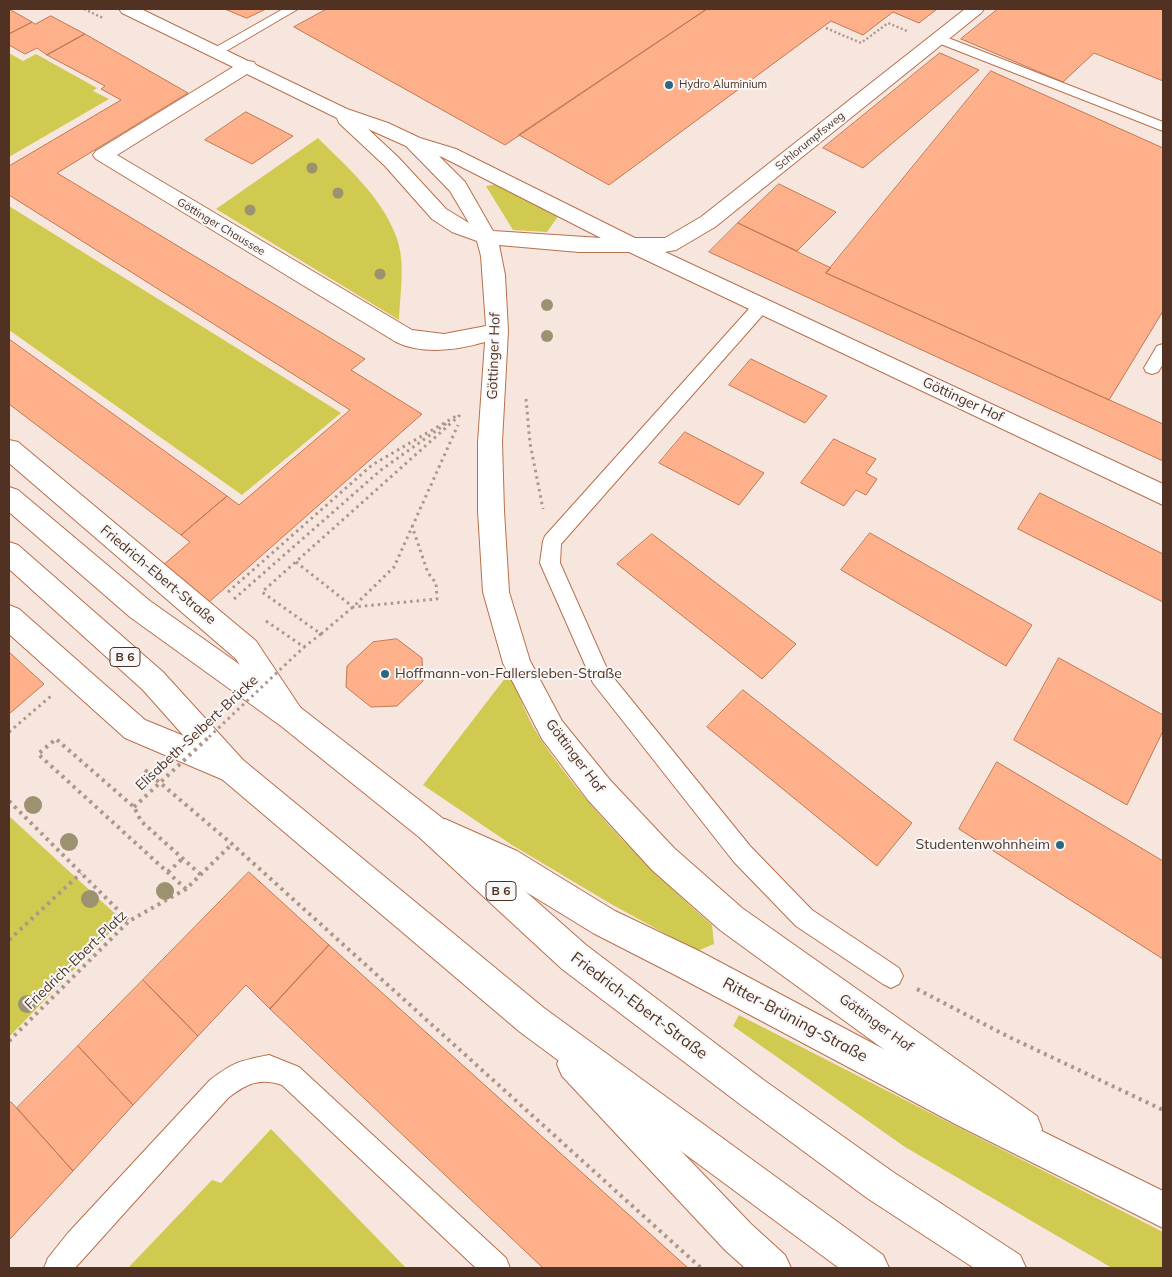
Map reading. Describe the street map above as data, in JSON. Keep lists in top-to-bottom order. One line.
{"streets":{"street":["Schlorumpfsweg","Göttinger Chaussee","Göttinger Hof","Friedrich-Ebert-Straße","B 6","Ritter-Brüning-Straße"],"path":["Elisabeth-Selbert-Brücke","Friedrich-Ebert-Platz"]},"crossings":[["Schlorumpfsweg","Göttinger Hof"],["Göttinger Chaussee","Göttinger Hof"],["Göttinger Hof","Ritter-Brüning-Straße"],["Friedrich-Ebert-Straße","Ritter-Brüning-Straße"]],"places":["Hydro Aluminium","Hoffmann-von-Fallersleben-Straße","Studentenwohnheim"]}
